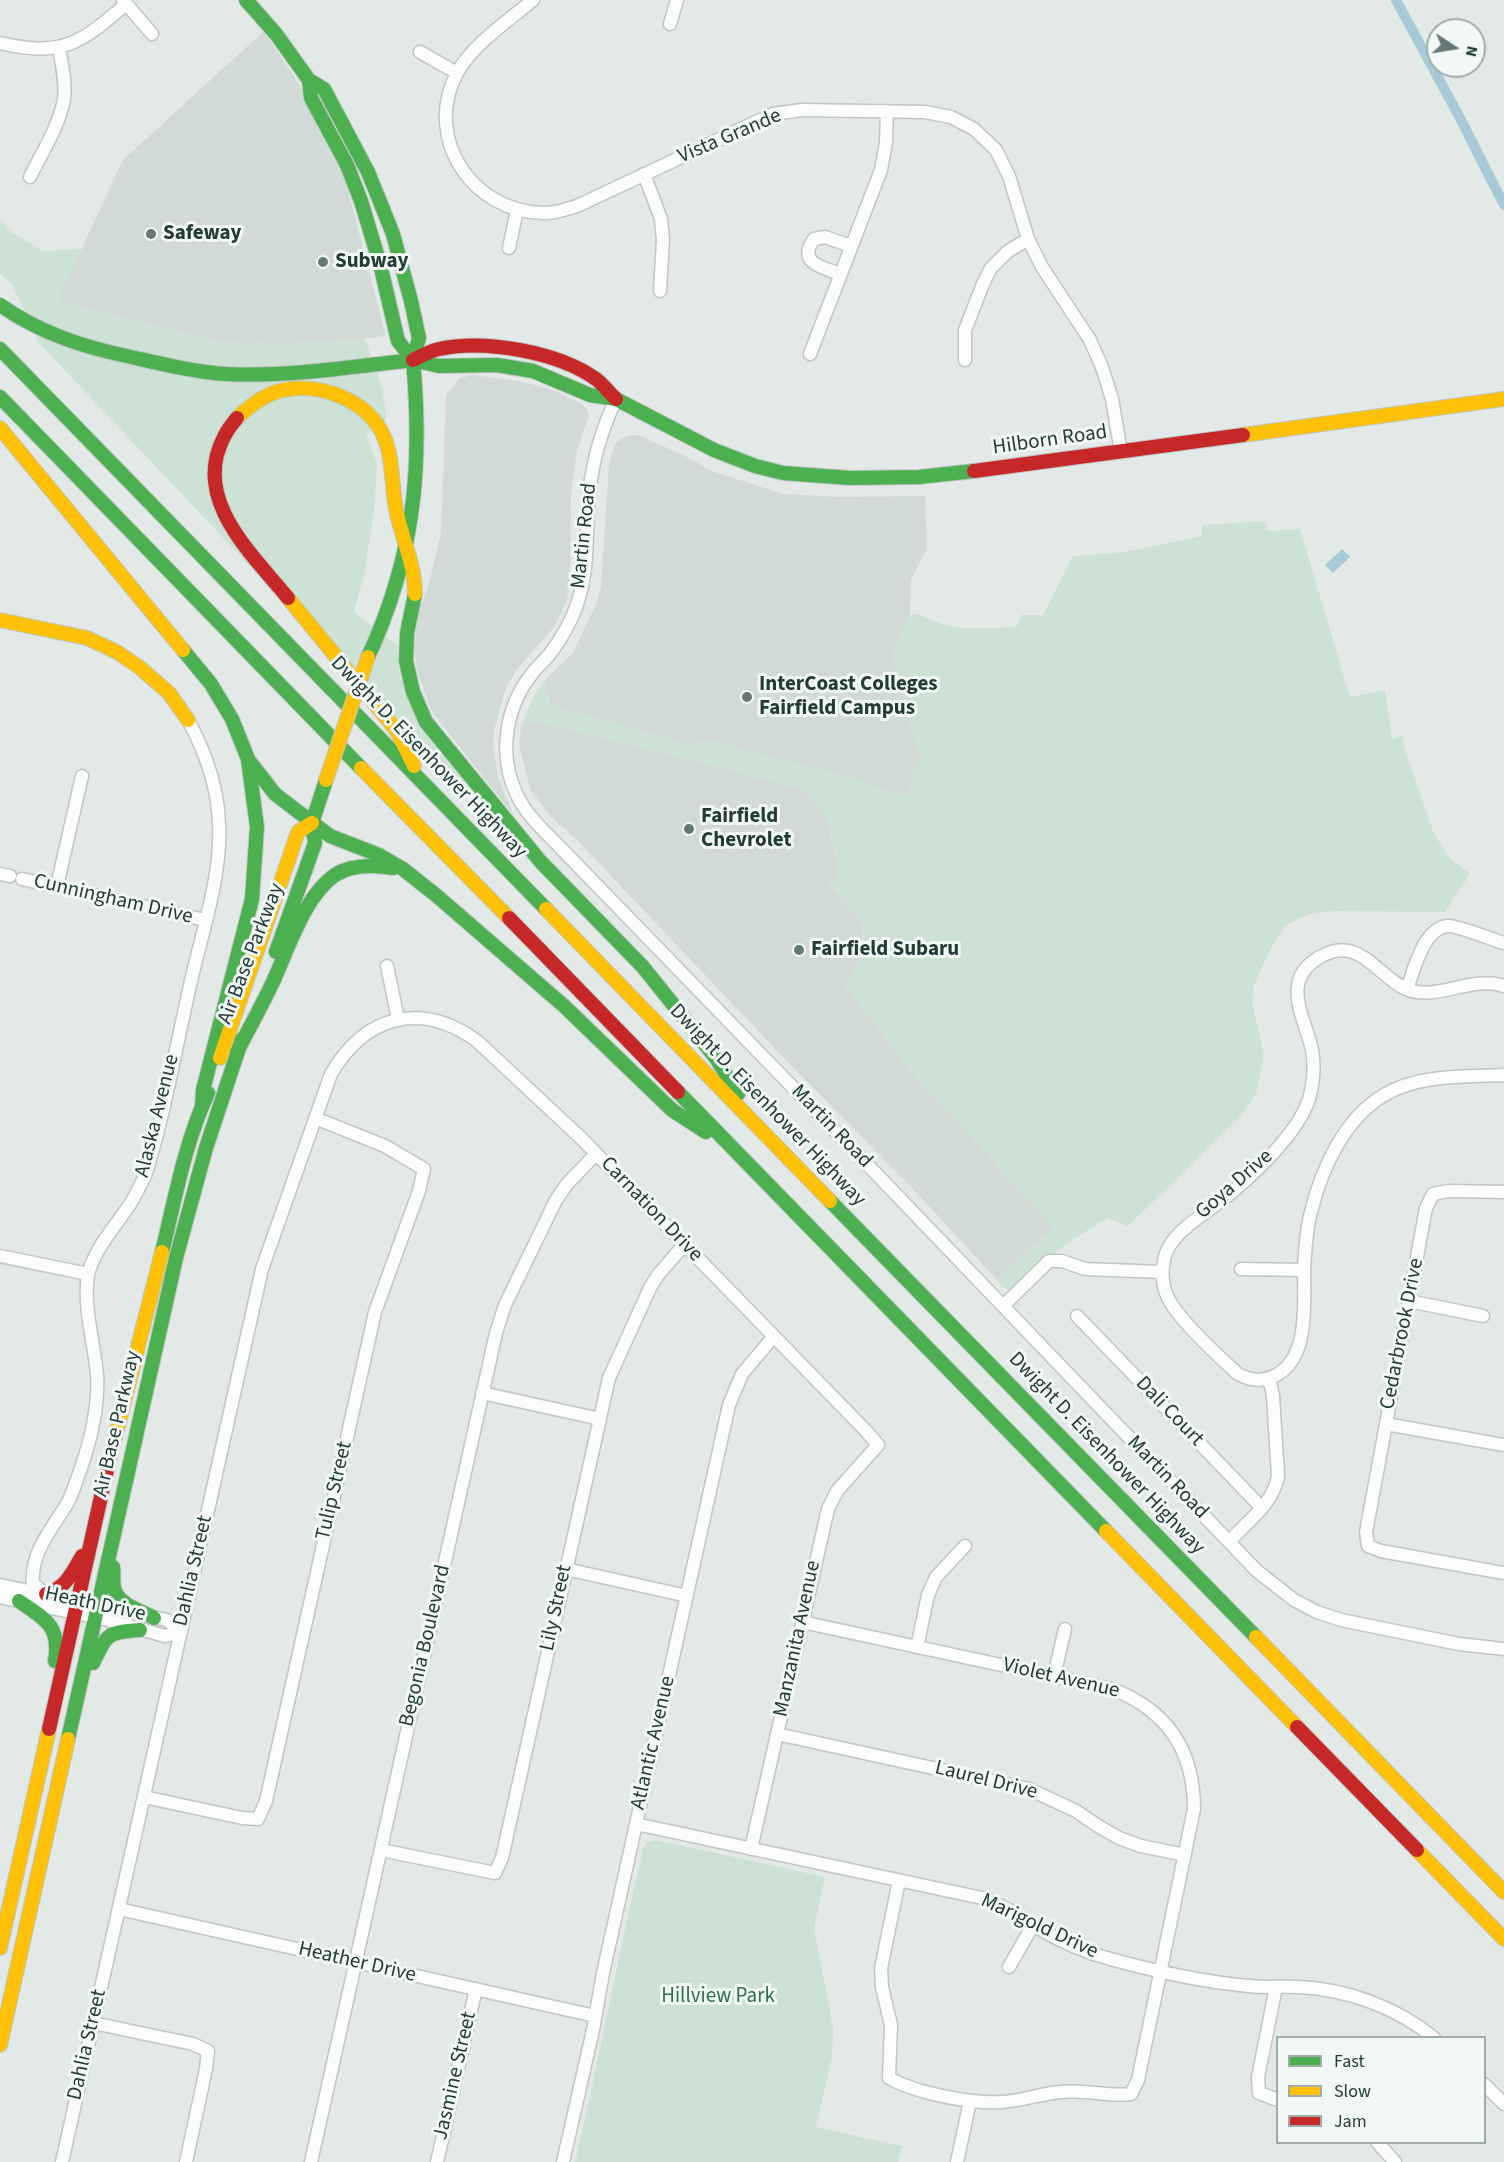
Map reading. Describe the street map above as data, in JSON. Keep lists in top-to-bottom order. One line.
{"streets":{"main road":["Hilborn Road","Dwight D. Eisenhower Highway","Air Base Parkway"],"street":["Vista Grande","Martin Road","Cunningham Drive","Alaska Avenue","Goya Drive","Carnation Drive","Cedarbrook Drive","Dali Court","Tulip Street","Dahlia Street","Heath Drive","Lily Street","Manzanita Avenue","Begonia Boulevard","Violet Avenue","Atlantic Avenue","Laurel Drive","Marigold Drive","Heather Drive","Jasmine Street"]},"crossings":[["Vista Grande","Hilborn Road"],["Hilborn Road","Martin Road"],["Hilborn Road","Air Base Parkway"],["Cunningham Drive","Alaska Avenue"],["Air Base Parkway","Heath Drive"],["Alaska Avenue","Heath Drive"],["Carnation Drive","Dahlia Street"],["Carnation Drive","Lily Street"],["Carnation Drive","Manzanita Avenue"],["Carnation Drive","Begonia Boulevard"],["Carnation Drive","Atlantic Avenue"],["Tulip Street","Dahlia Street"],["Dahlia Street","Heath Drive"],["Dahlia Street","Heather Drive"],["Lily Street","Begonia Boulevard"],["Manzanita Avenue","Violet Avenue"],["Manzanita Avenue","Laurel Drive"],["Manzanita Avenue","Marigold Drive"],["Begonia Boulevard","Heather Drive"],["Violet Avenue","Laurel Drive"],["Violet Avenue","Marigold Drive"],["Atlantic Avenue","Marigold Drive"],["Atlantic Avenue","Heather Drive"],["Heather Drive","Jasmine Street"]],"parks":["Hillview Park"],"places":["Safeway","Subway","InterCoast Colleges Fairfield Campus","Fairfield Chevrolet","Fairfield Subaru"],"legend":["Fast","Slow","Jam"],"north":"right"}
